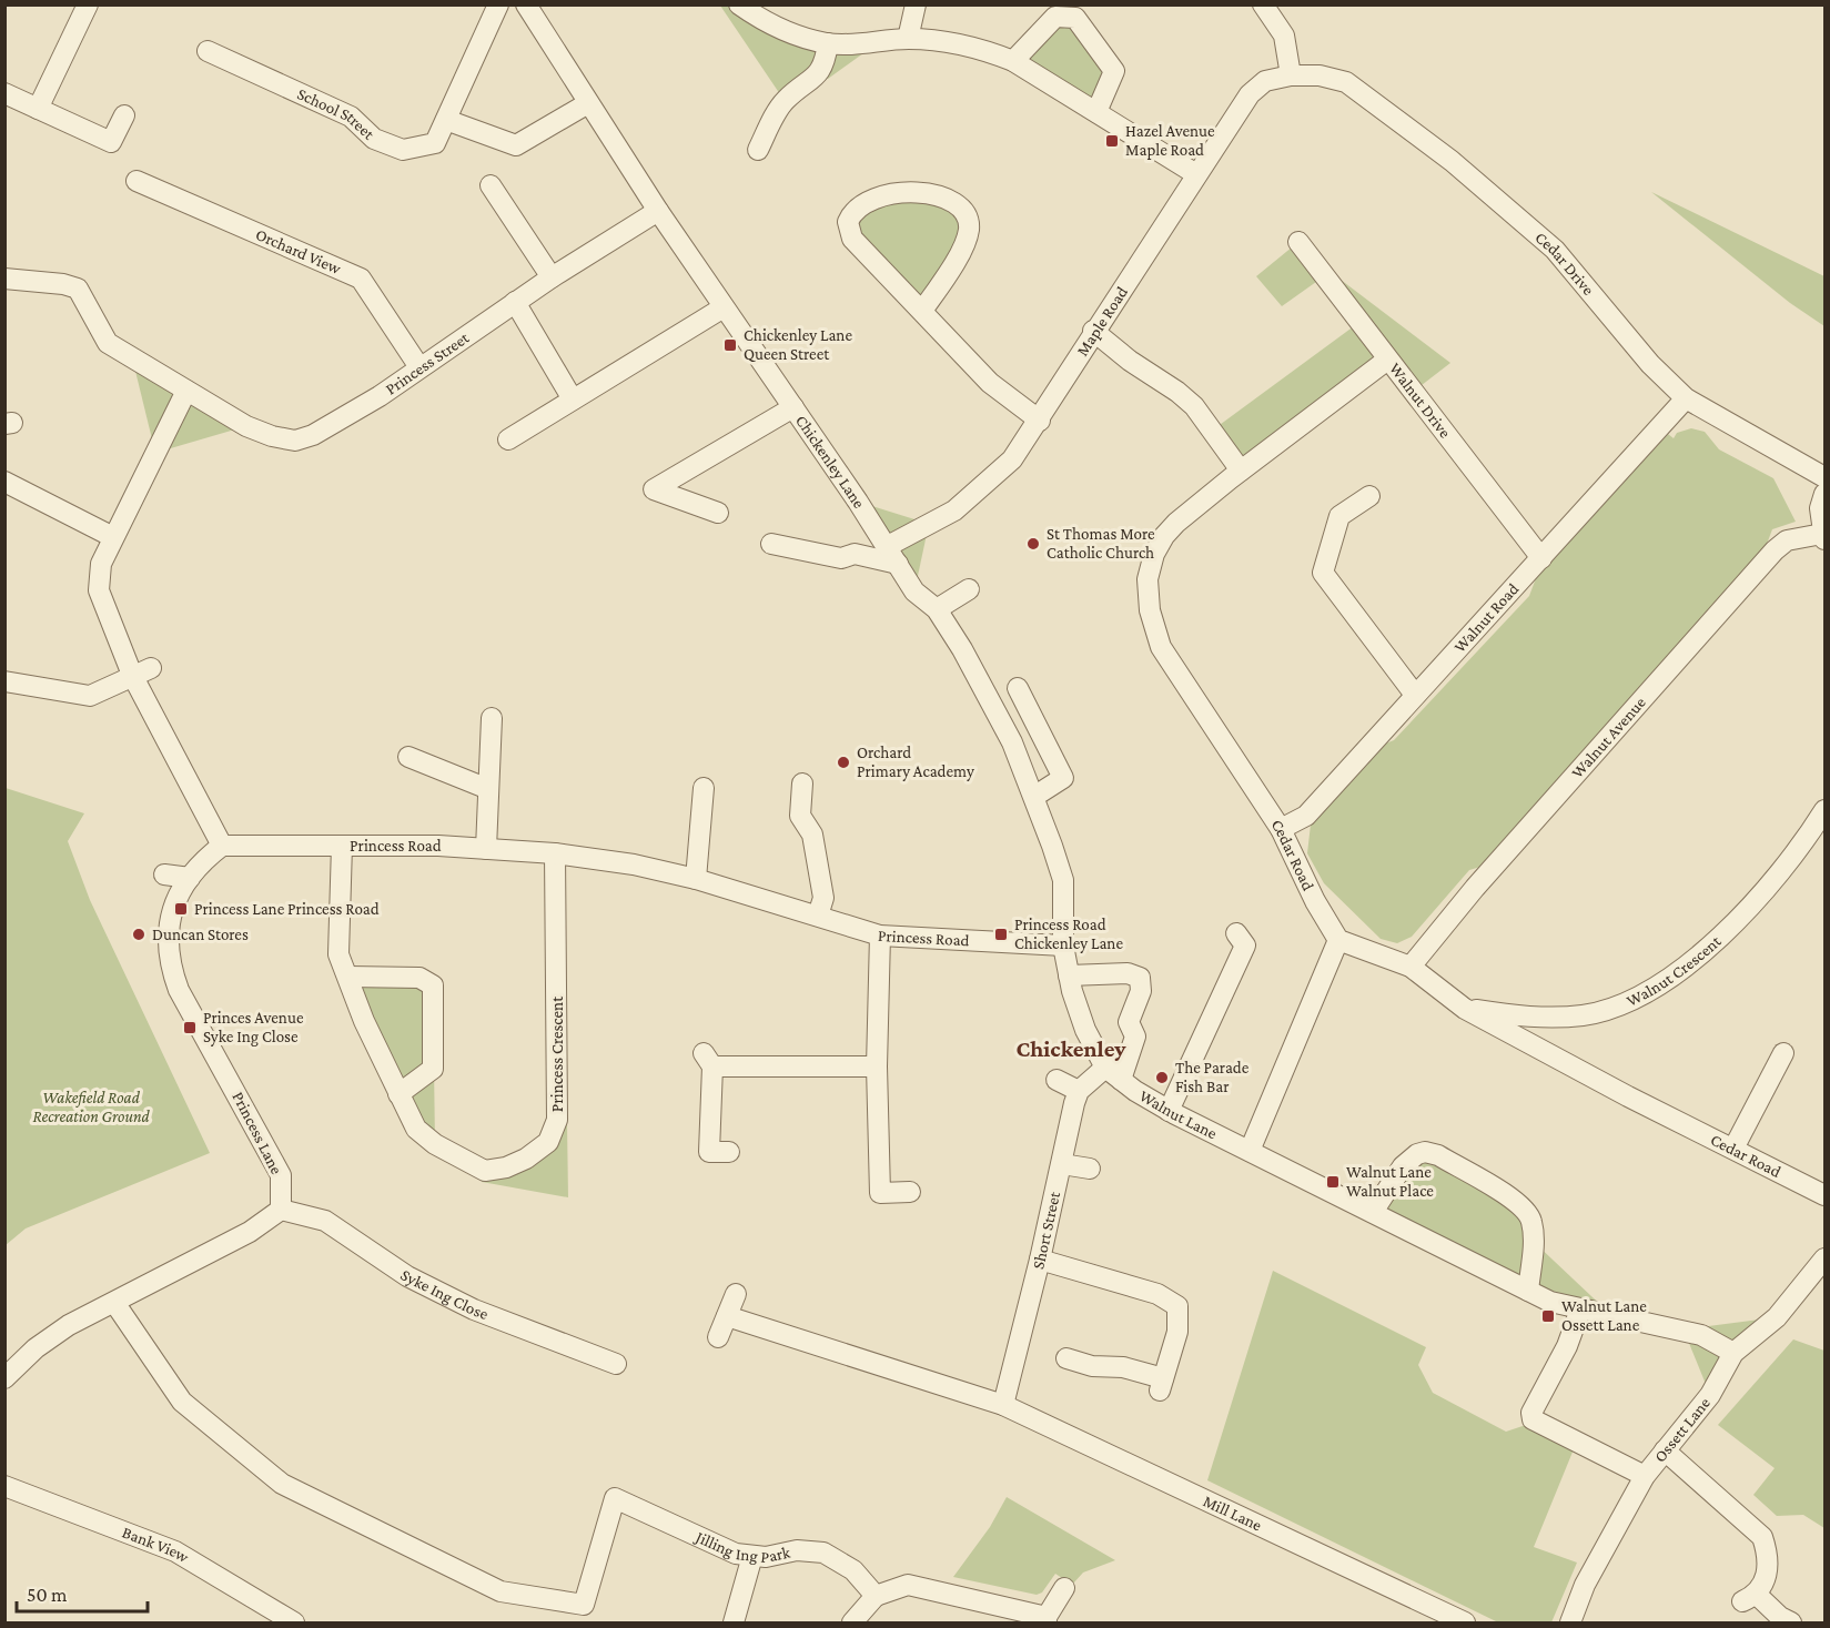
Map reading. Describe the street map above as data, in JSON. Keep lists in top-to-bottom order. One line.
{"streets":{"street":["School Street","Orchard View","Cedar Drive","Maple Road","Princess Street","Walnut Drive","Chickenley Lane","Walnut Road","Walnut Avenue","Princess Road","Cedar Road","Walnut Crescent","Princess Crescent","Walnut Lane","Princess Lane","Short Street","Syke Ing Close","Ossett Lane","Mill Lane","Jilling Ing Park","Bank View"]},"crossings":[["Orchard View","Princess Street"],["Cedar Drive","Maple Road"],["Cedar Drive","Walnut Road"],["Maple Road","Chickenley Lane"],["Princess Street","Chickenley Lane"],["Walnut Drive","Walnut Road"],["Walnut Drive","Cedar Road"],["Chickenley Lane","Princess Road"],["Chickenley Lane","Walnut Lane"],["Walnut Road","Cedar Road"],["Walnut Avenue","Cedar Road"],["Princess Road","Princess Crescent"],["Princess Road","Walnut Lane"],["Princess Road","Princess Lane"],["Cedar Road","Walnut Crescent"],["Walnut Lane","Ossett Lane"],["Princess Lane","Syke Ing Close"],["Short Street","Mill Lane"]],"districts":["Chickenley"],"parks":["Wakefield Road Recreation Ground"],"places":{"transit":["Hazel Avenue Maple Road","Chickenley Lane Queen Street","Princess Lane Princess Road","Princess Road Chickenley Lane","Princes Avenue Syke Ing Close","Walnut Lane Walnut Place","Walnut Lane Ossett Lane"],"other":["St Thomas More Catholic Church","Orchard Primary Academy","Duncan Stores","The Parade Fish Bar"]},"scale_bar":"50 m"}
